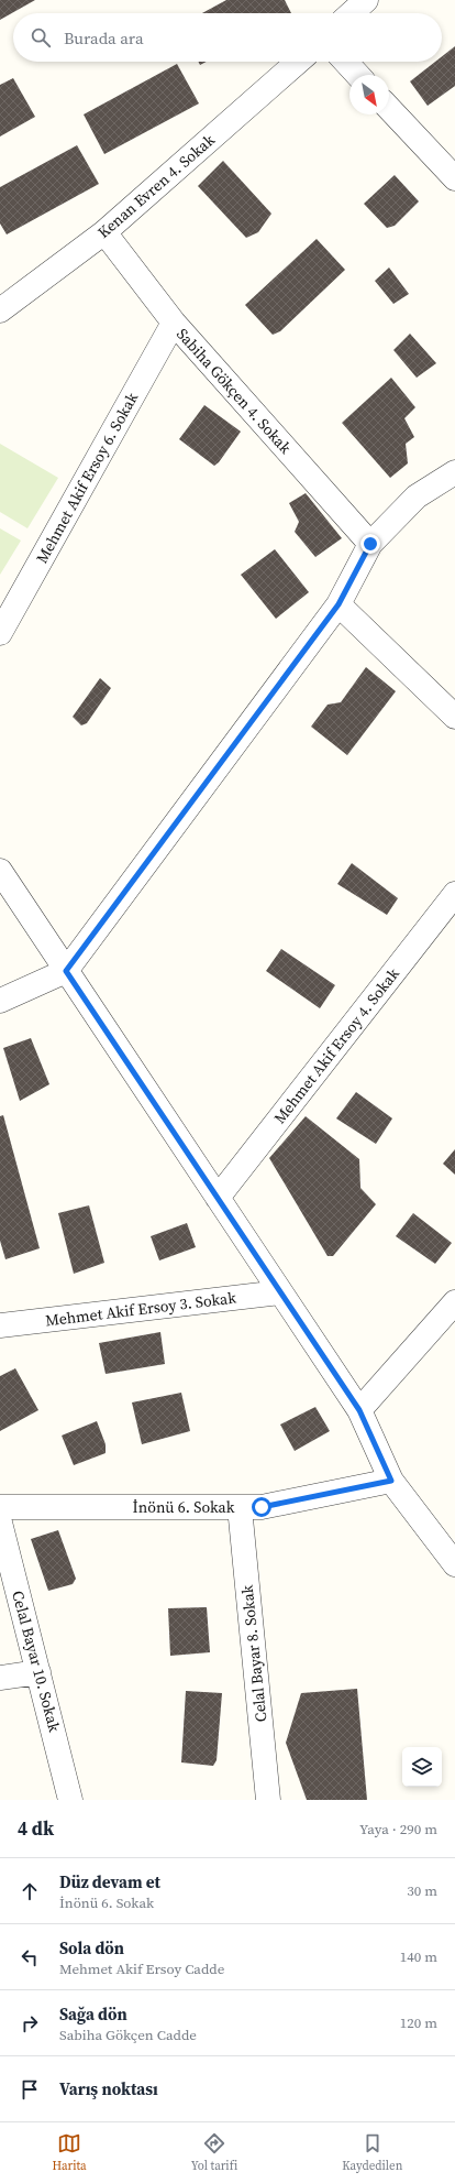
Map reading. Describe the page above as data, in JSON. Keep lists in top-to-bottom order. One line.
{"streets":{"street":["Kenan Evren 4. Sokak","Sabiha Gökçen 4. Sokak","Mehmet Akif Ersoy 6. Sokak","Mehmet Akif Ersoy 4. Sokak","Mehmet Akif Ersoy 3. Sokak","İnönü 6. Sokak","Celal Bayar 8. Sokak","Celal Bayar 10. Sokak"]},"crossings":[["Kenan Evren 4. Sokak","Sabiha Gökçen 4. Sokak"],["Sabiha Gökçen 4. Sokak","Mehmet Akif Ersoy 6. Sokak"],["İnönü 6. Sokak","Celal Bayar 8. Sokak"]],"north":"bottom right","page":{"search":"Burada ara","heading":["4 dk","Yaya · 290 m"],"list":[["Düz devam et","İnönü 6. Sokak","30 m"],["Sola dön","Mehmet Akif Ersoy Cadde","140 m"],["Sağa dön","Sabiha Gökçen Cadde","120 m"],"Varış noktası"],"nav":["Harita","Yol tarifi","Kaydedilen"]}}
